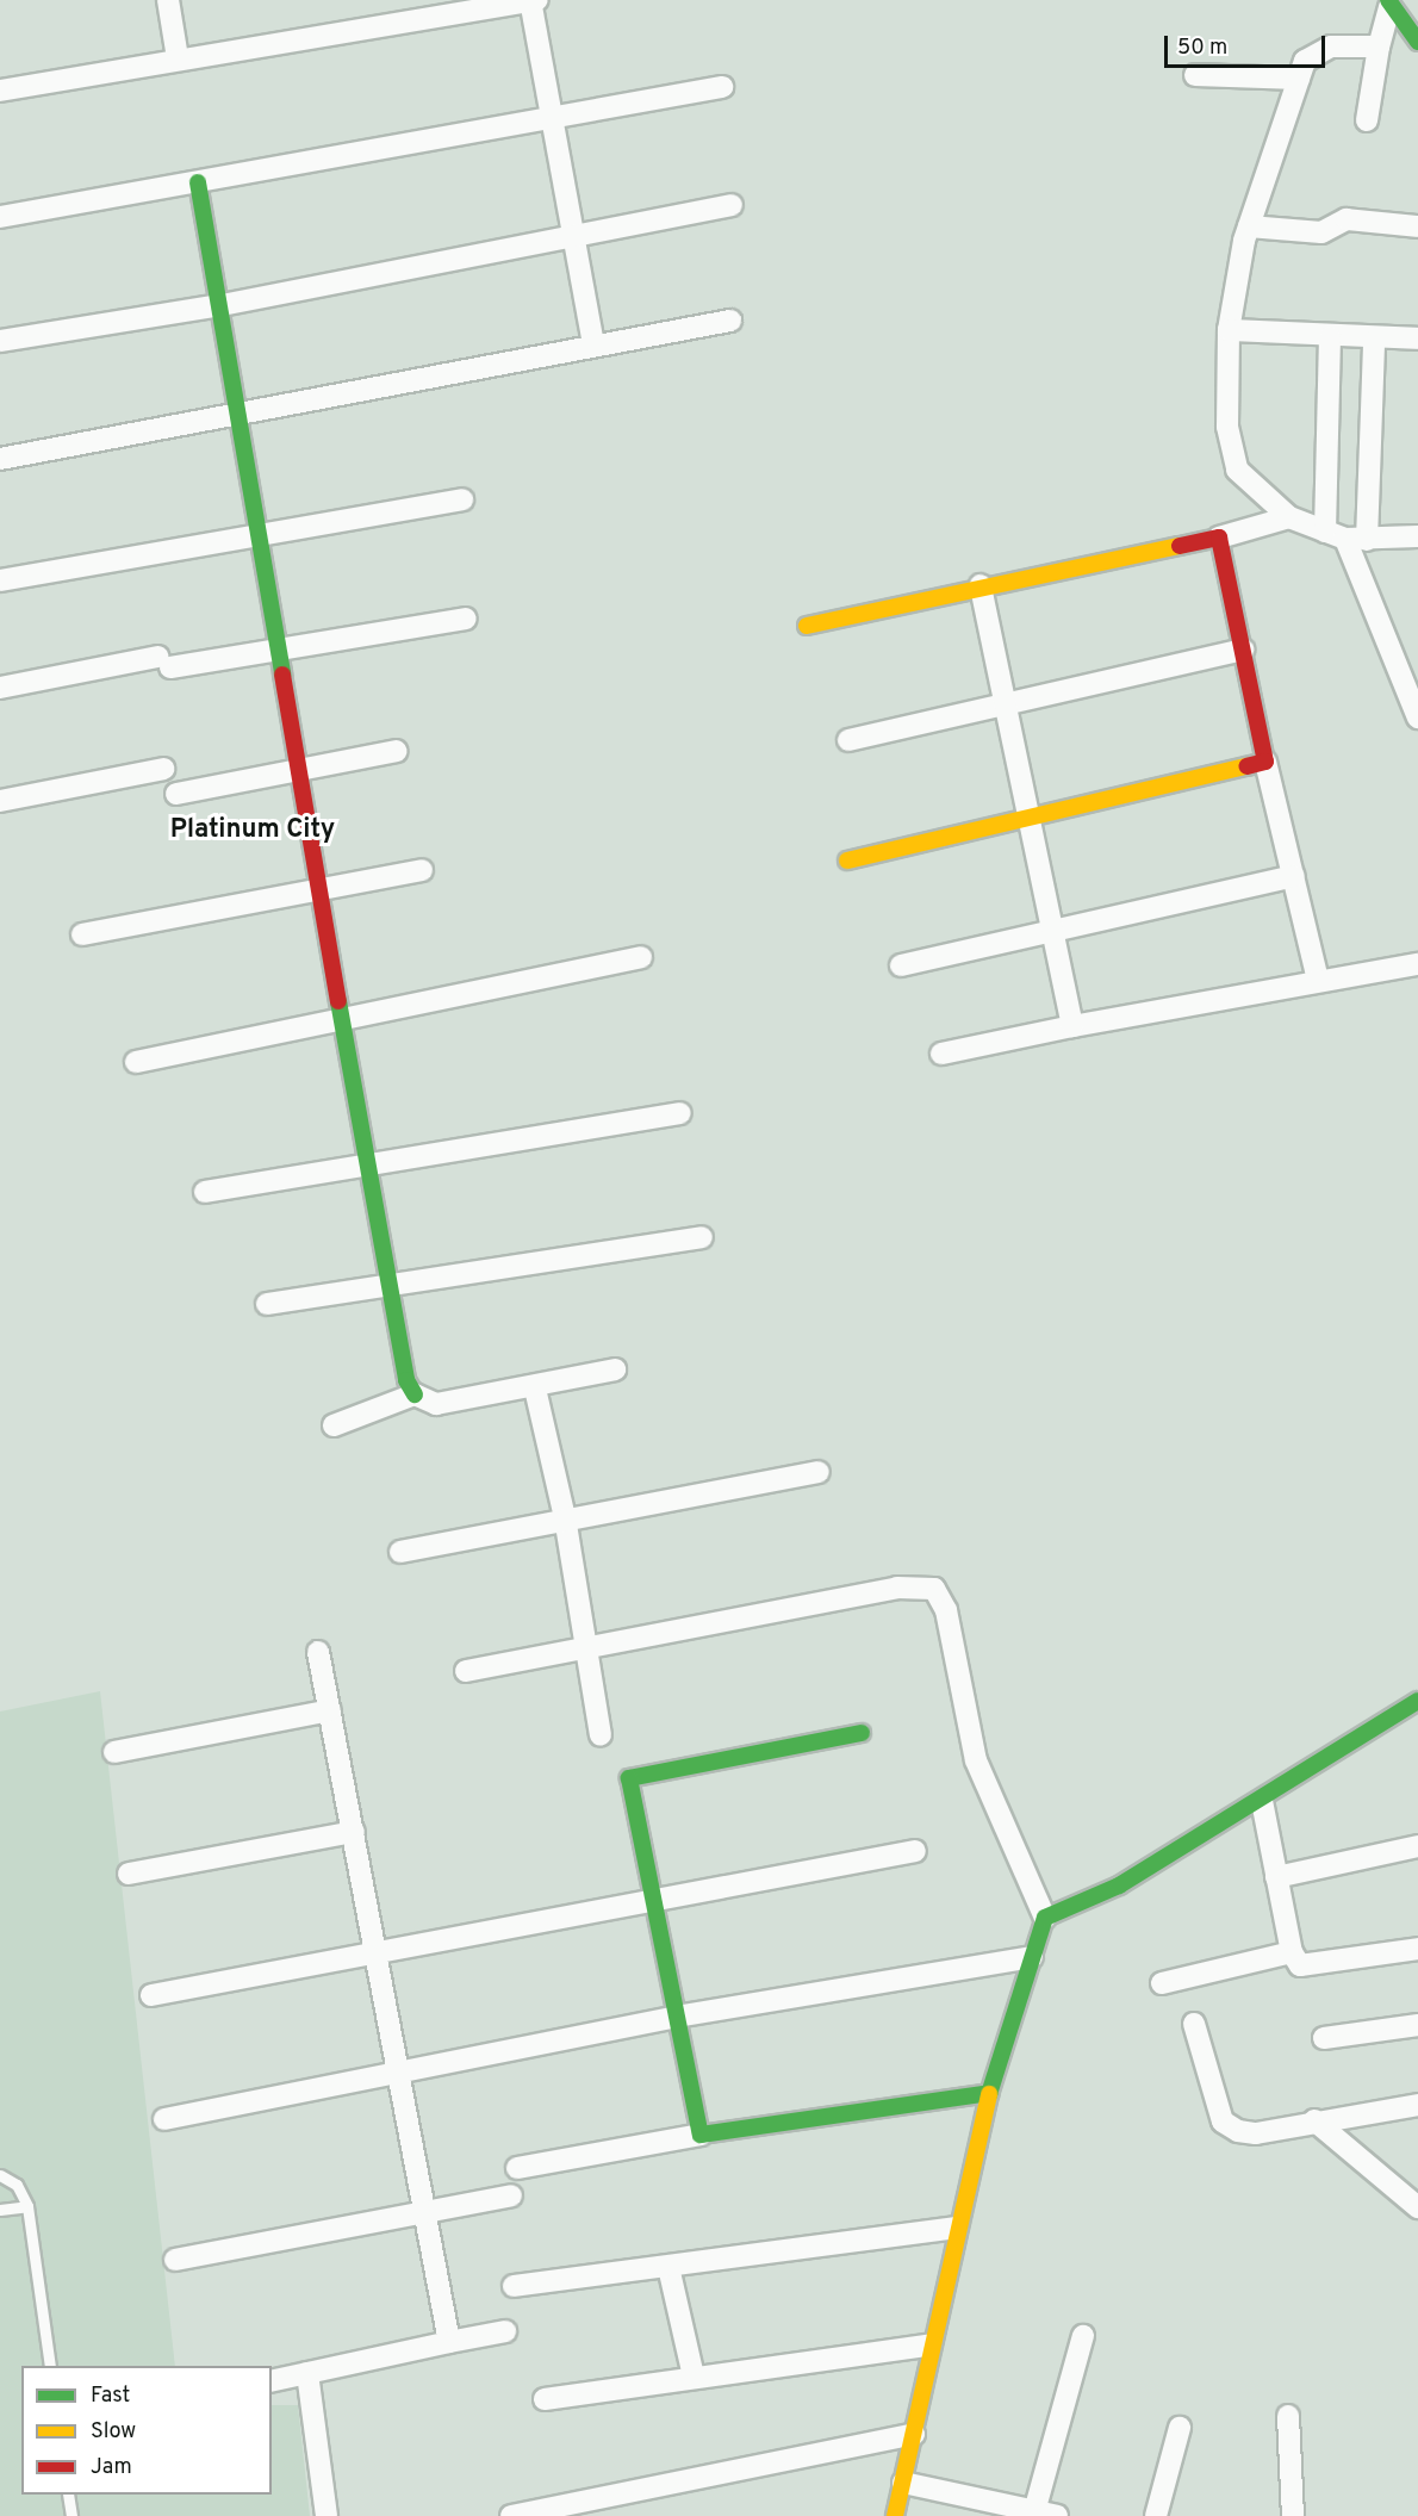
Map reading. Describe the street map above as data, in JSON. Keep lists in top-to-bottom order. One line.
{"districts":["Platinum City"],"legend":["Fast","Slow","Jam"],"scale_bar":"50 m"}
